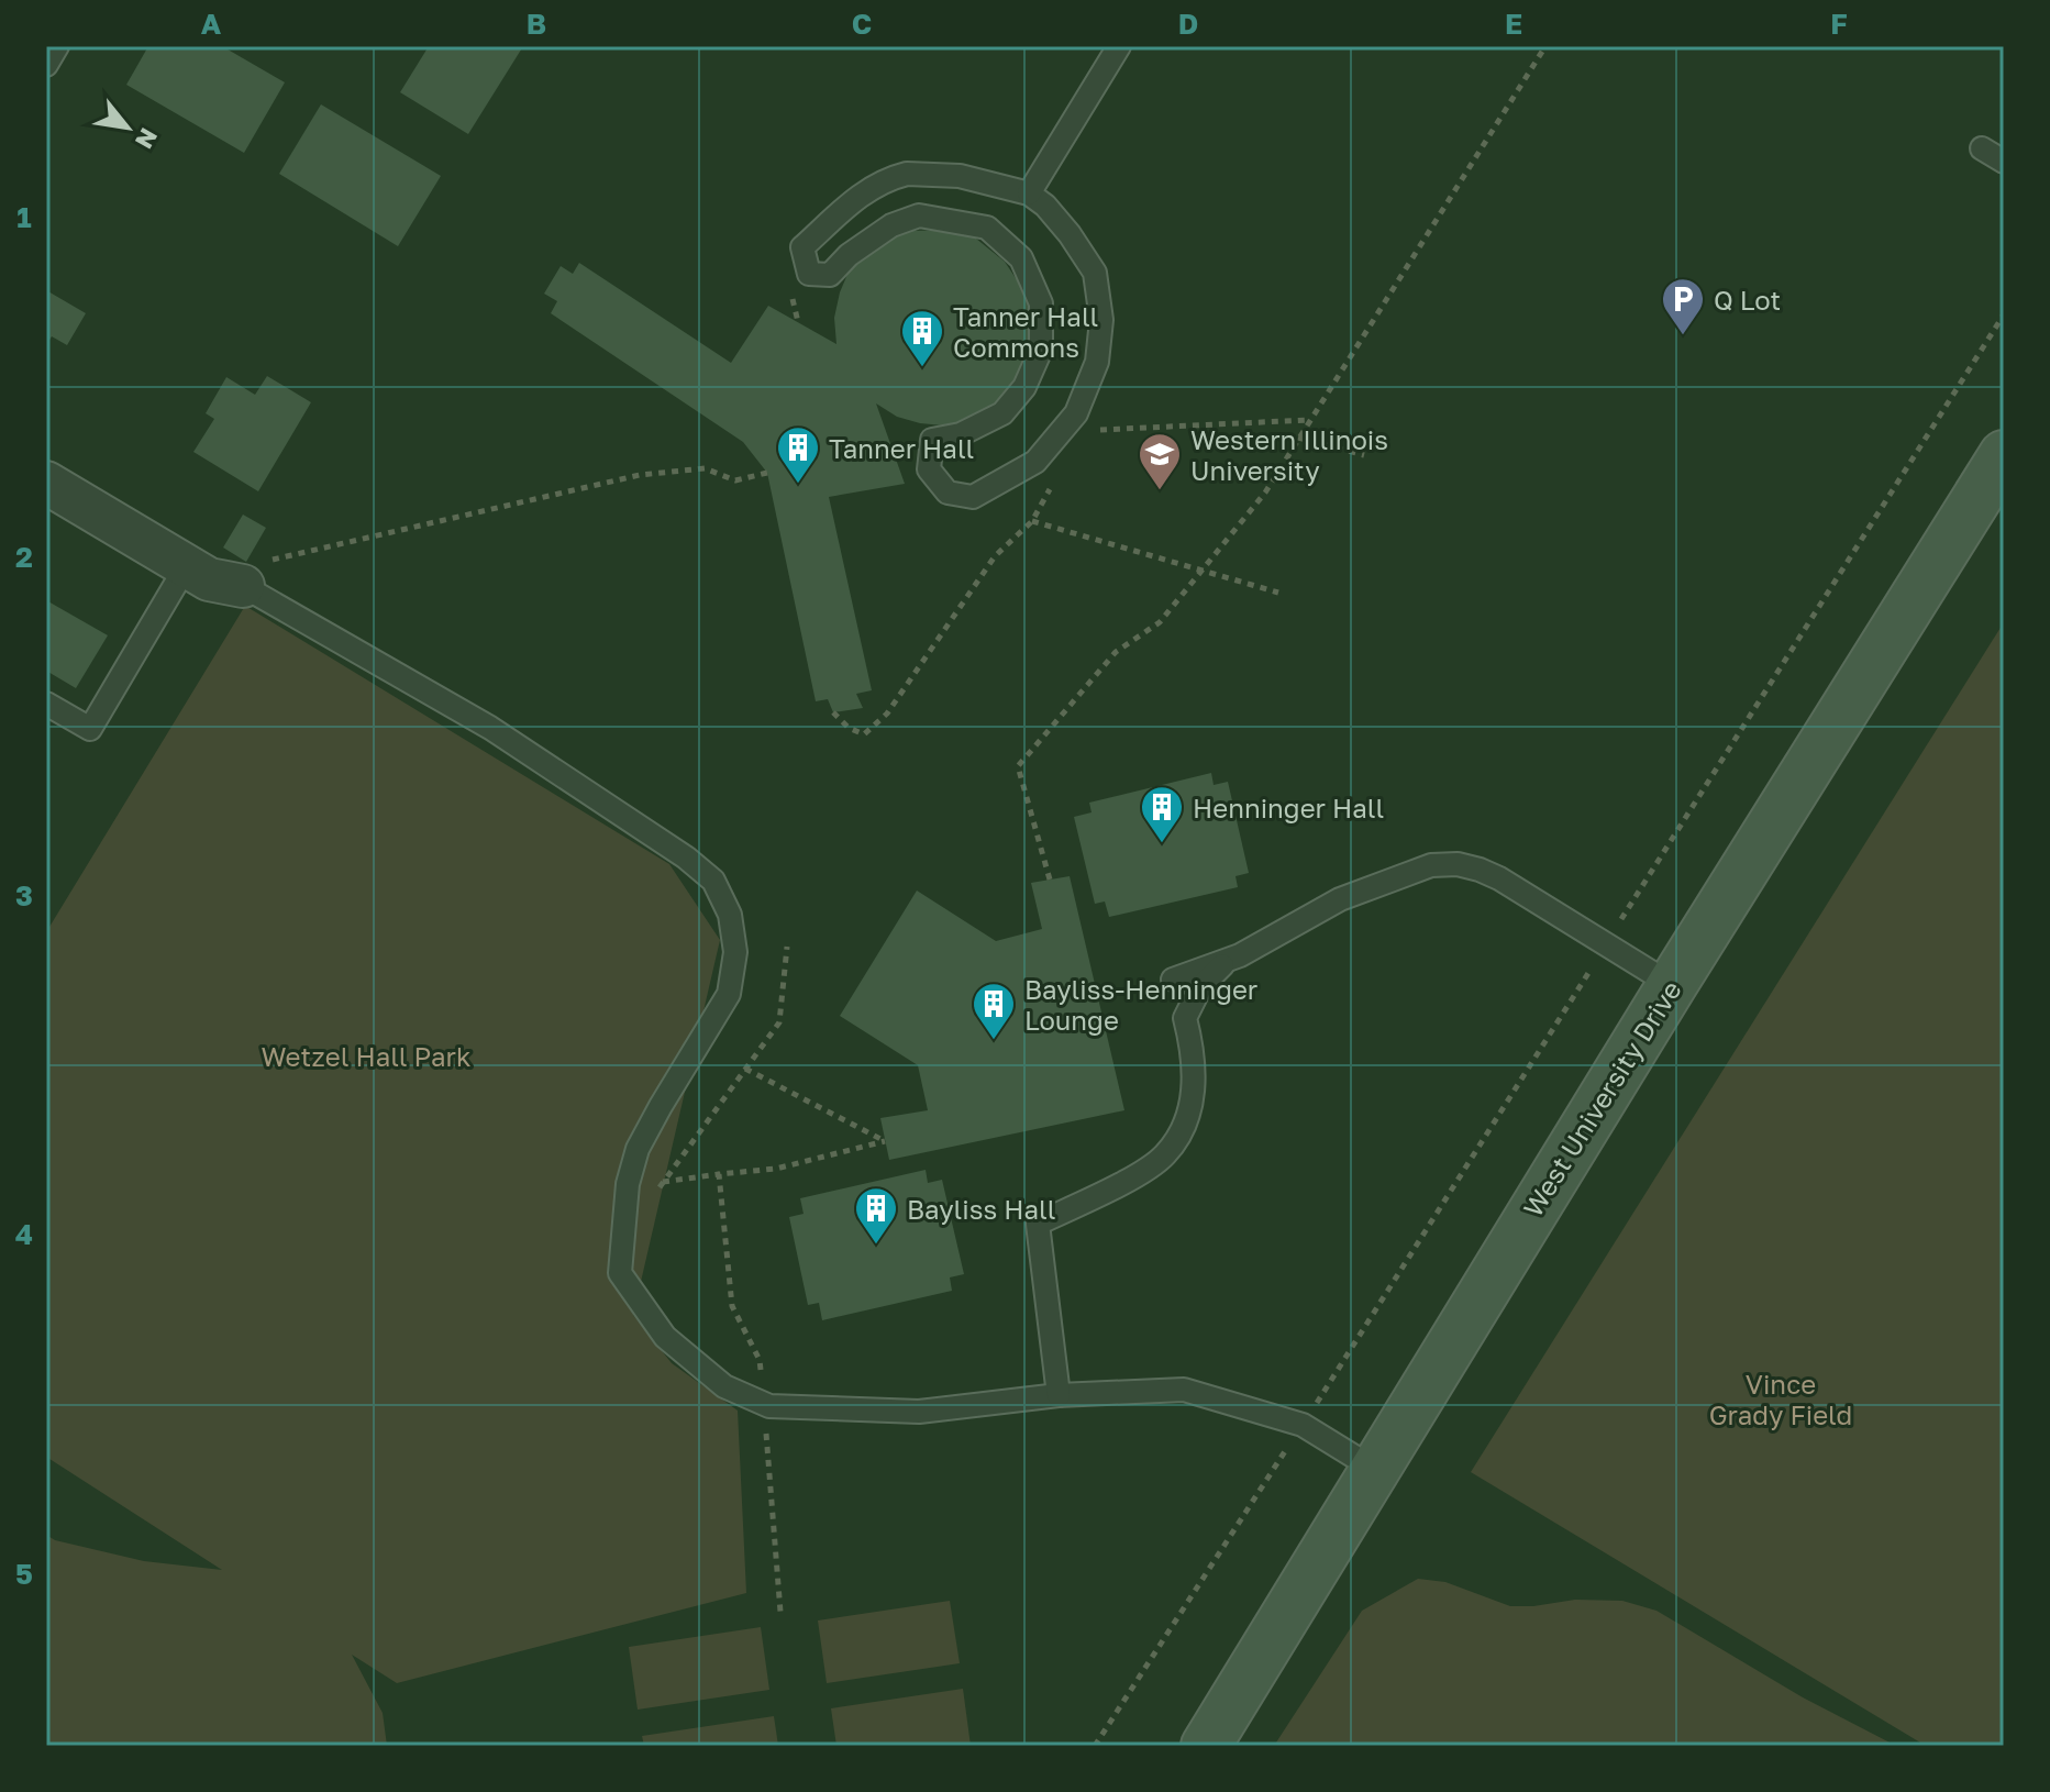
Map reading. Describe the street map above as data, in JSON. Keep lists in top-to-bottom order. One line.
{"streets":{"street":["West University Drive"]},"parks":["Wetzel Hall Park","Vince Grady Field"],"places":{"parking":["Q Lot"],"building":["Tanner Hall Commons","Tanner Hall","Henninger Hall","Bayliss-Henninger Lounge","Bayliss Hall"],"school or university":["Western Illinois University"]},"north":"bottom right","grid":{"columns":["A","B","C","D","E","F"],"rows":["1","2","3","4","5"]}}
